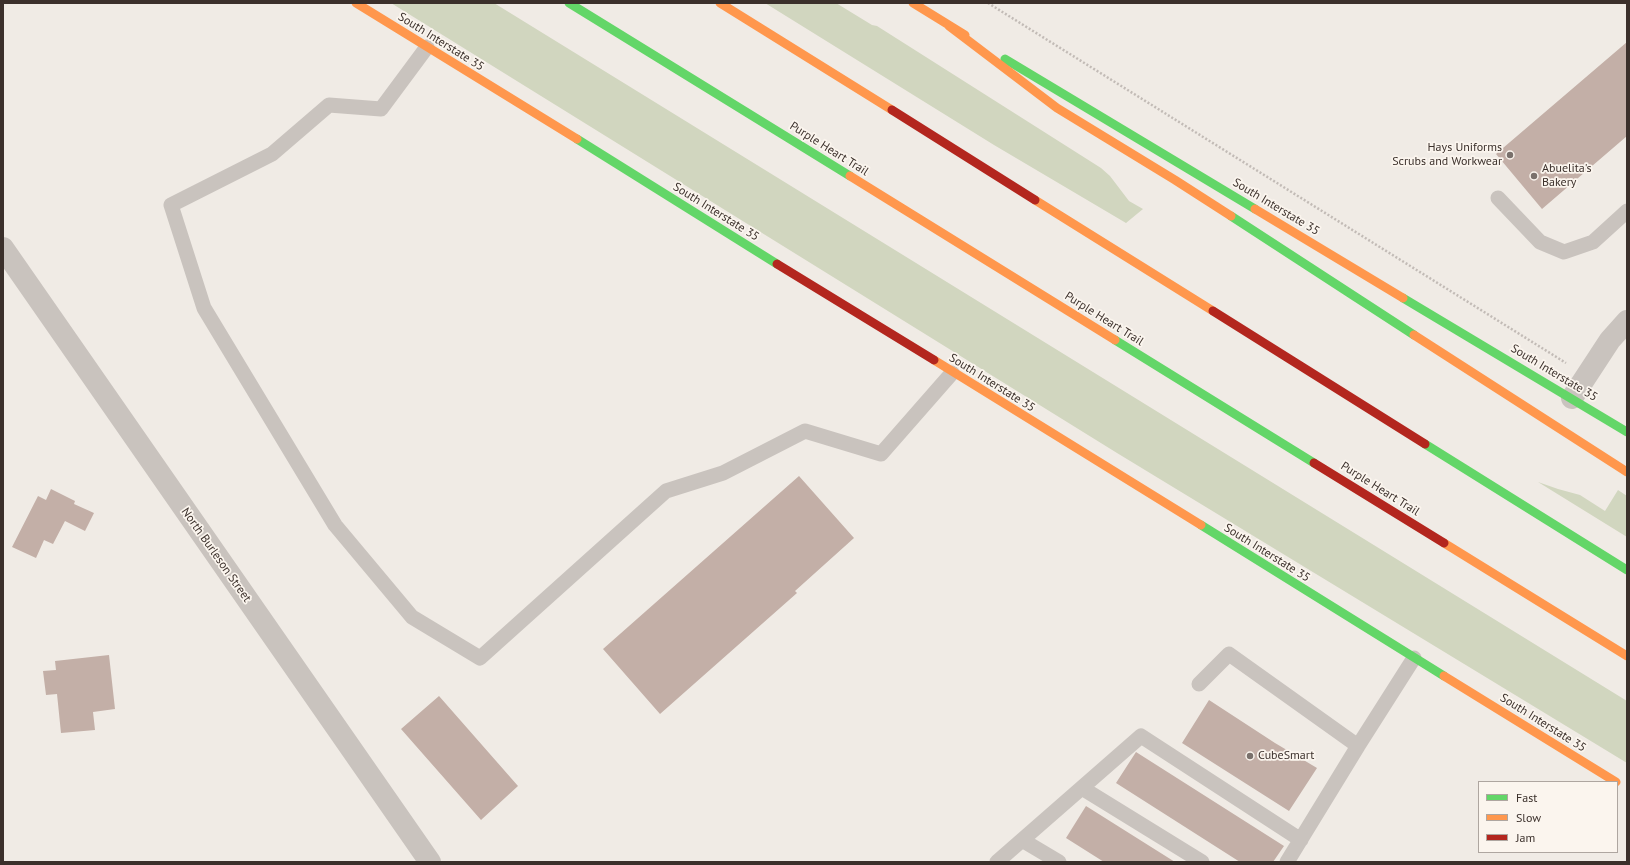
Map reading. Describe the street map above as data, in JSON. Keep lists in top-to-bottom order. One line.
{"streets":{"main road":["South Interstate 35","Purple Heart Trail"],"street":["North Burleson Street"]},"places":["Hays Uniforms Scrubs and Workwear","Abuelita's Bakery","CubeSmart"],"legend":["Fast","Slow","Jam"]}
